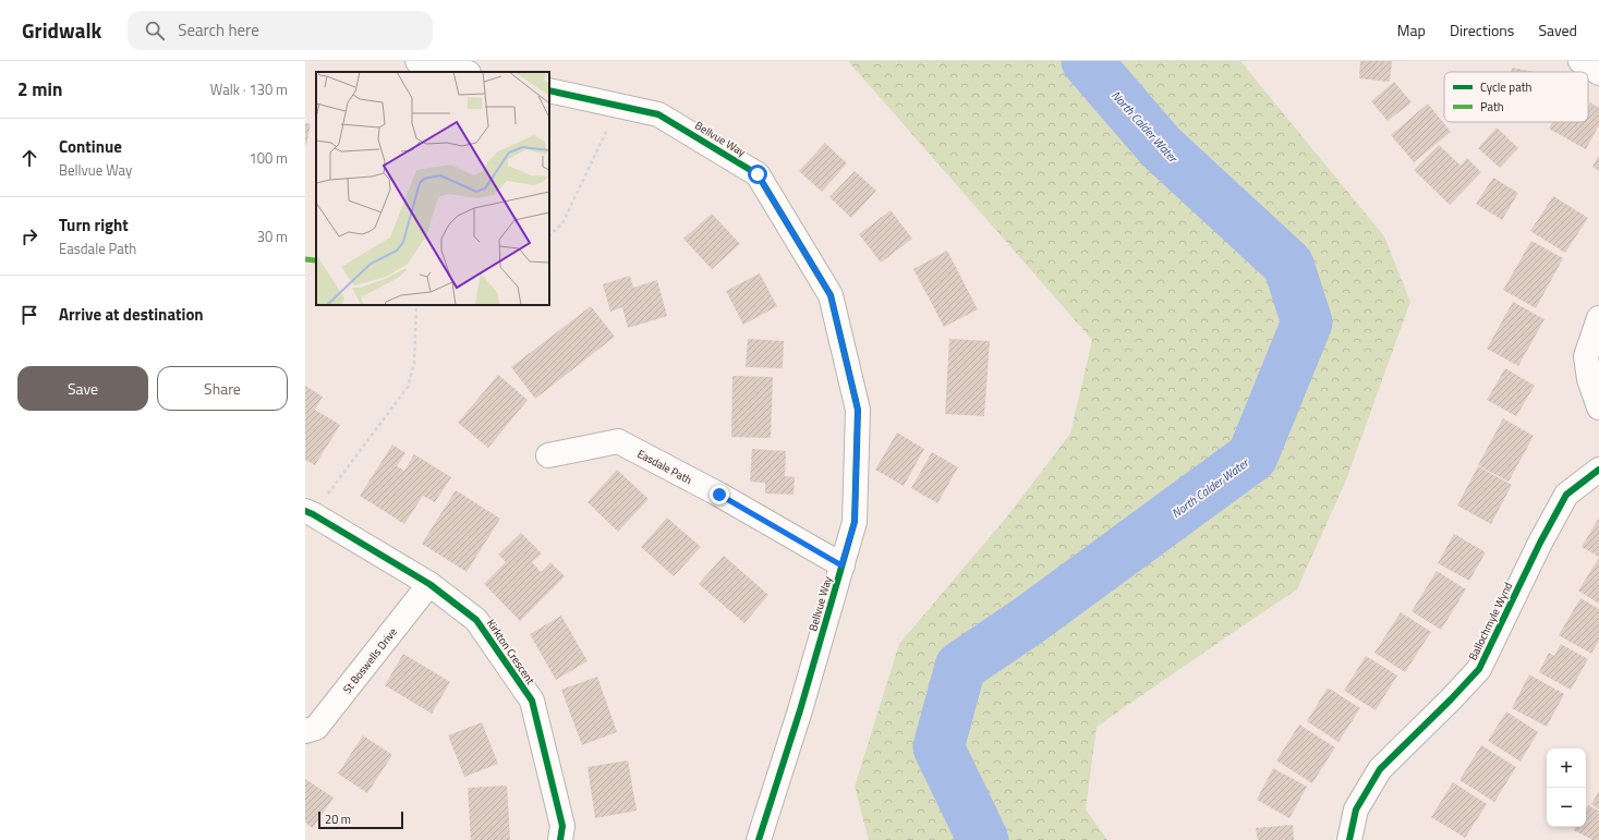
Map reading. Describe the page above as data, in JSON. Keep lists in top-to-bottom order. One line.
{"streets":{"street":["Bellvue Way","Easdale Path","Ballochmyle Wynd","Kirkton Crescent","St Boswells Drive"]},"crossings":[["Bellvue Way","Easdale Path"],["Kirkton Crescent","St Boswells Drive"]],"water":["North Calder Water"],"legend":["Cycle path","Path"],"scale_bar":"20 m","page":{"header":"Gridwalk","search":"Search here","nav":["Map","Directions","Saved"],"heading":["2 min","Walk · 130 m"],"list":[["Continue","Bellvue Way","100 m"],["Turn right","Easdale Path","30 m"],"Arrive at destination"],"buttons":["Save","Share"],"map_buttons":["+","−"],"scale":"20 m"}}
